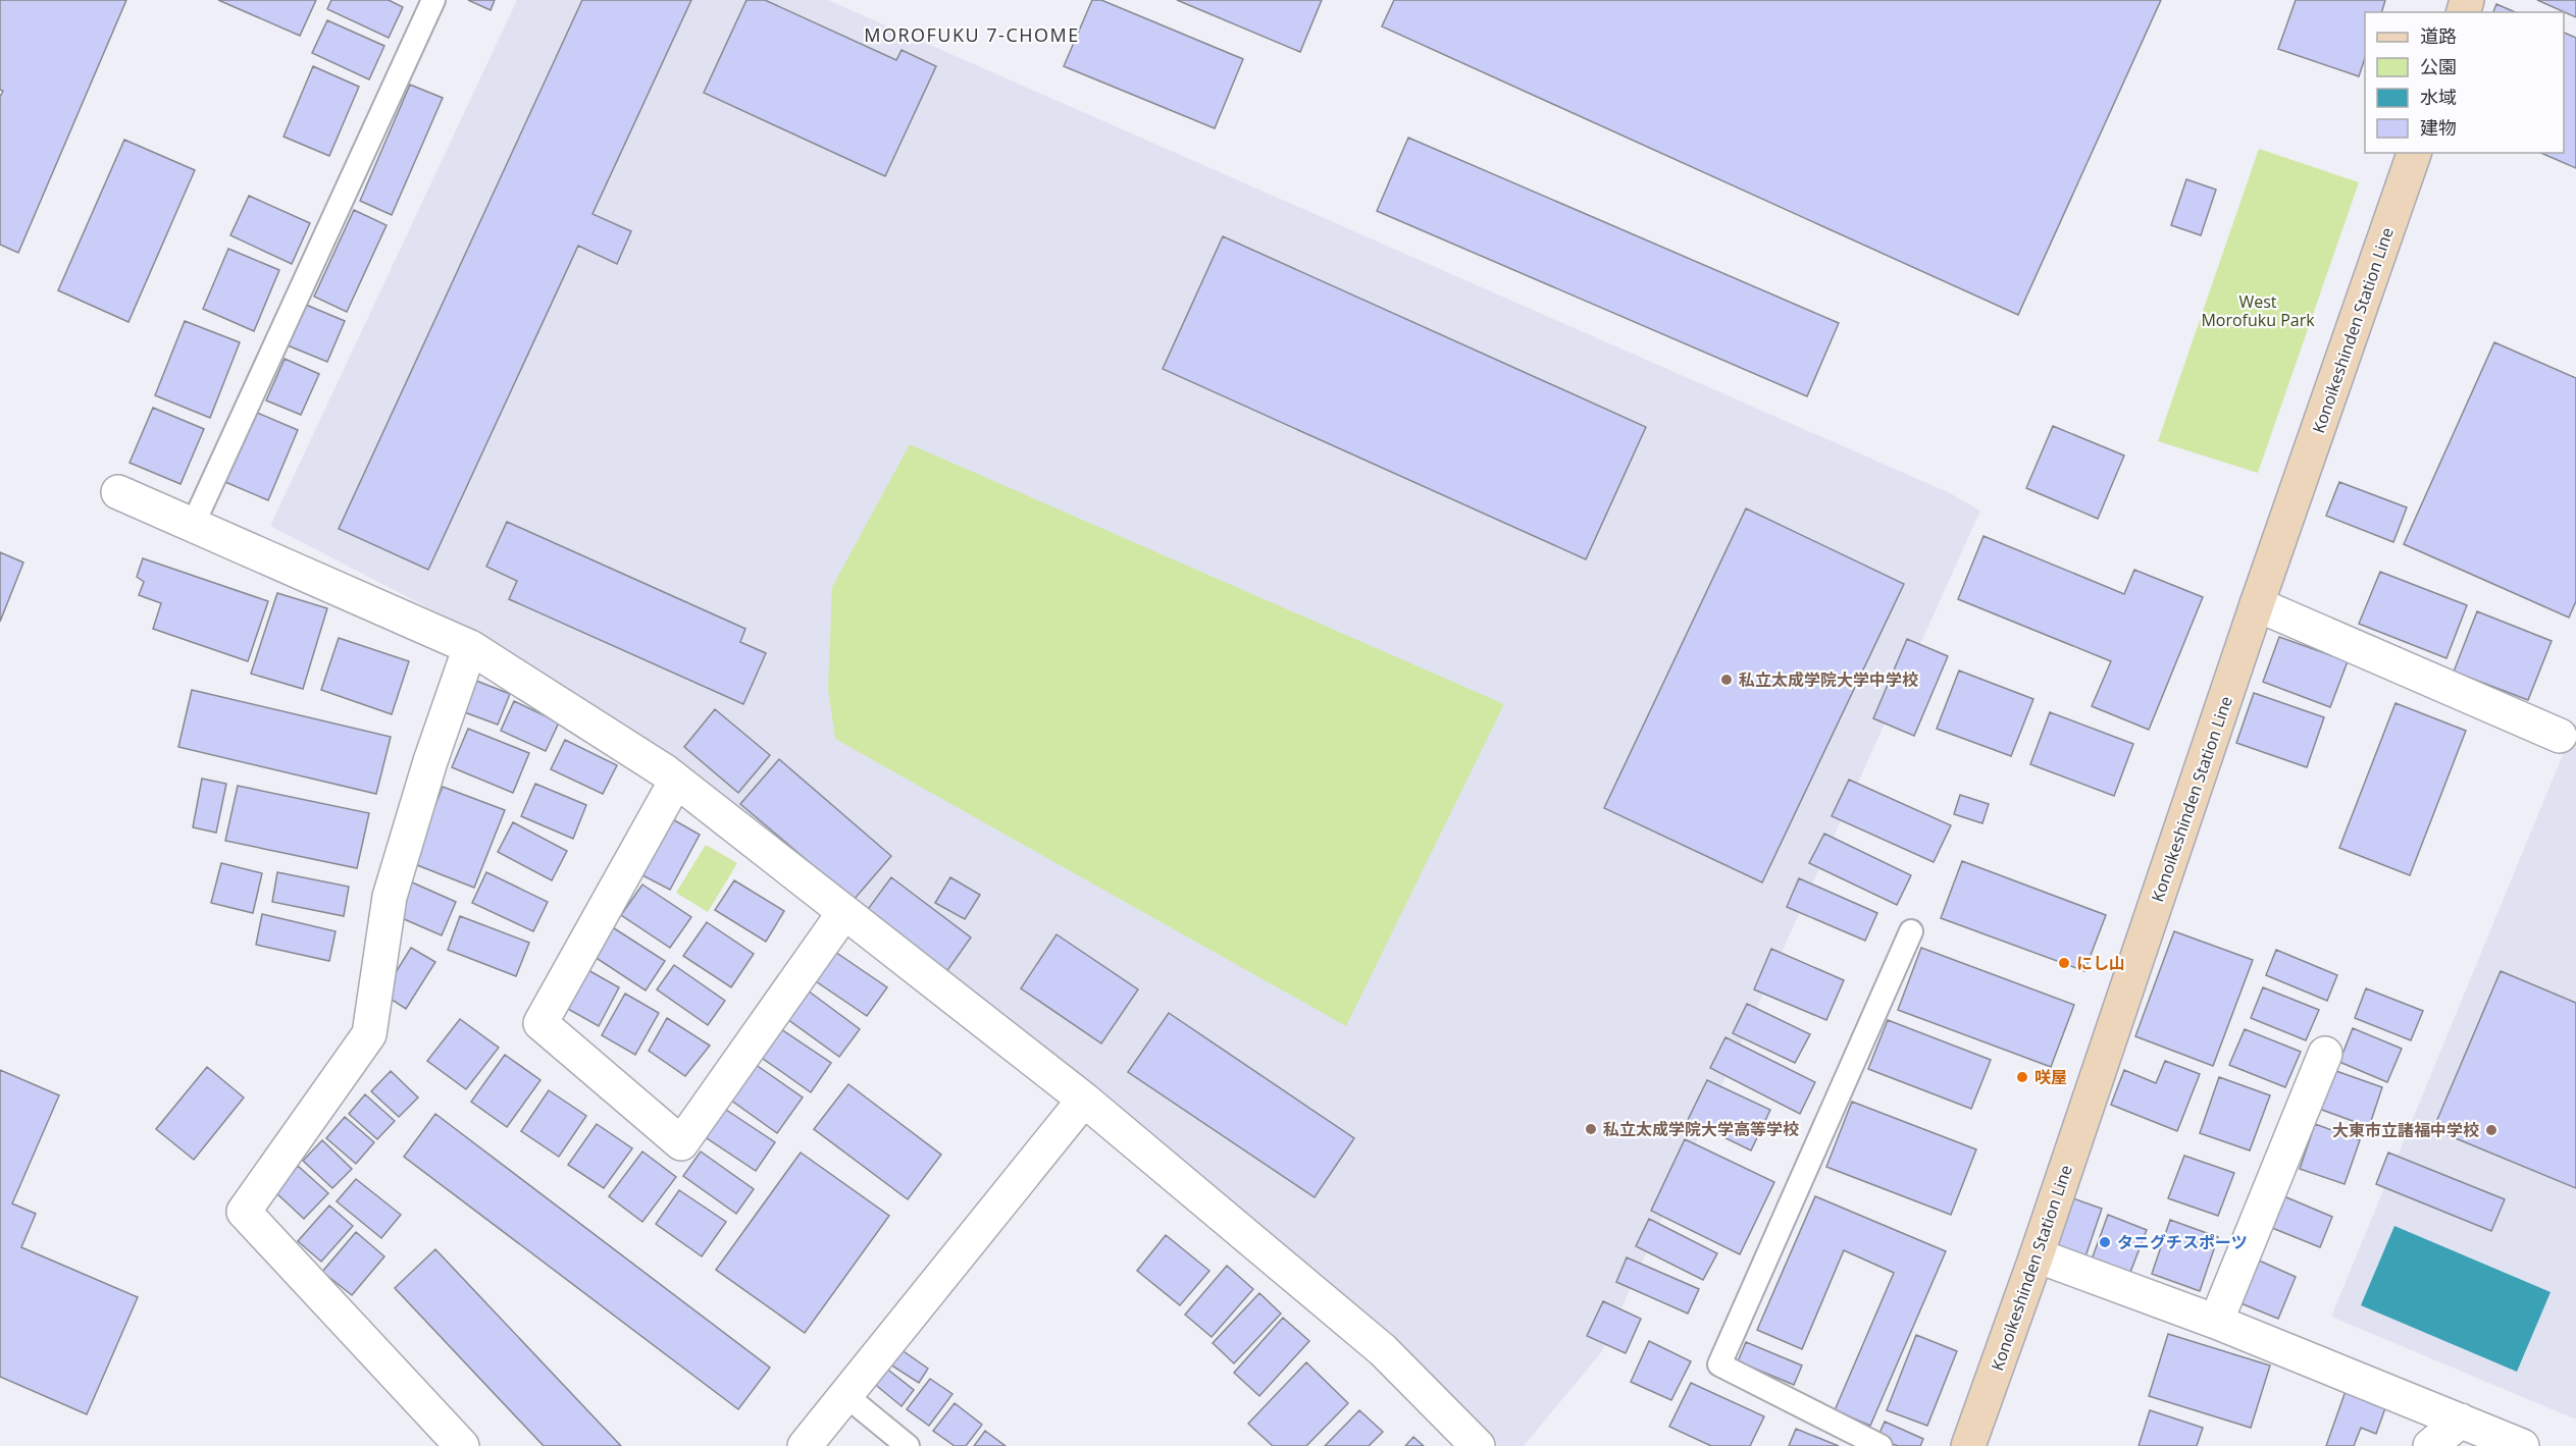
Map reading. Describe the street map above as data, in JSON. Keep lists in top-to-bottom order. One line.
{"streets":{"main road":["Konoikeshinden Station Line"]},"districts":["MOROFUKU 7-CHOME"],"parks":["West Morofuku Park"],"places":["私立太成学院大学中学校","にし山","咲屋","私立太成学院大学高等学校","大東市立諸福中学校","タニグチスポーツ"],"legend":["道路","公園","水域","建物"]}
